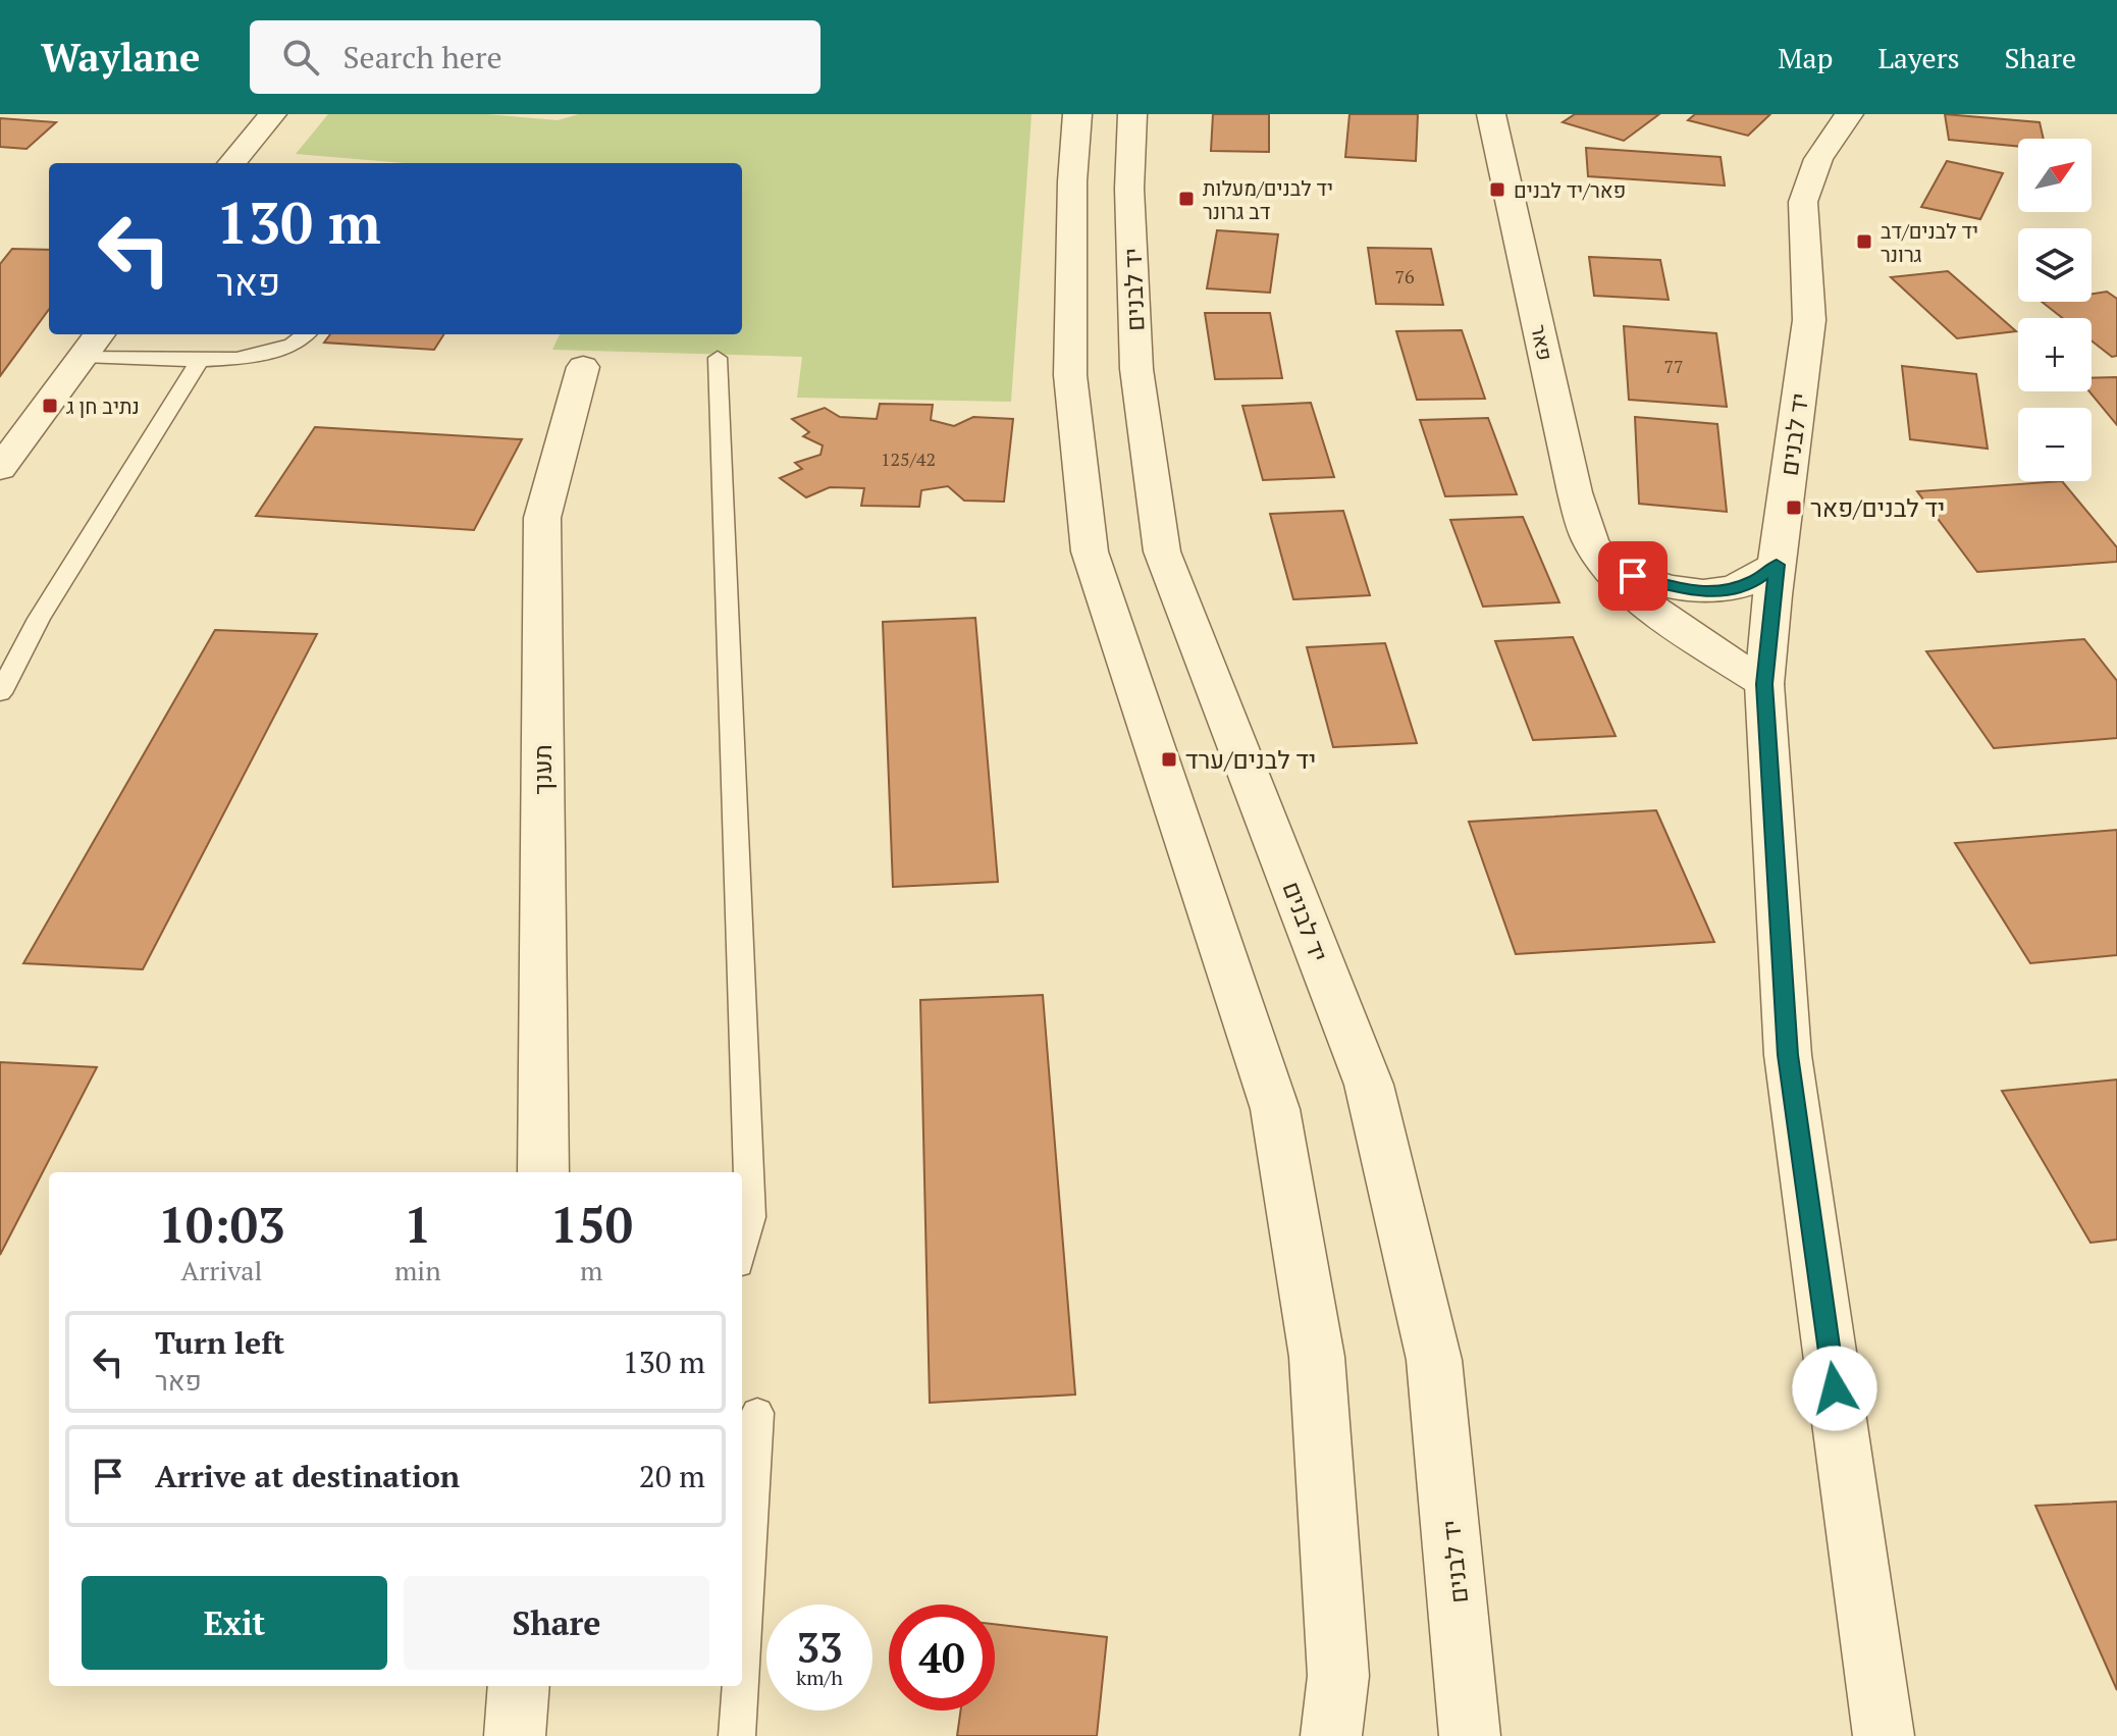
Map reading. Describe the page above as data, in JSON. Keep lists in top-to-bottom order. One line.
{"streets":{"street":["יד לבנים","פאר","תענך"]},"crossings":[["יד לבנים","פאר"]],"places":{"transit":["פאר/יד לבנים","יד לבנים/מעלות דב גרונר","יד לבנים/דב גרונר","נתיב חן ג","יד לבנים/פאר","יד לבנים/ערד"]},"house_numbers":["76","77","125/42"],"north":"top right","page":{"header":"Waylane","search":"Search here","nav":["Map","Layers","Share"],"map_buttons":["+","−"],"turn":["130 m","פאר"],"eta":["10:03","Arrival","1","min","150","m"],"list":[{"name":"Turn left","note":"פאר","value":"130 m"},{"name":"Arrive at destination","value":"20 m"}],"buttons":["Exit","Share"],"speed":"33 km/h","limit":"40"}}
